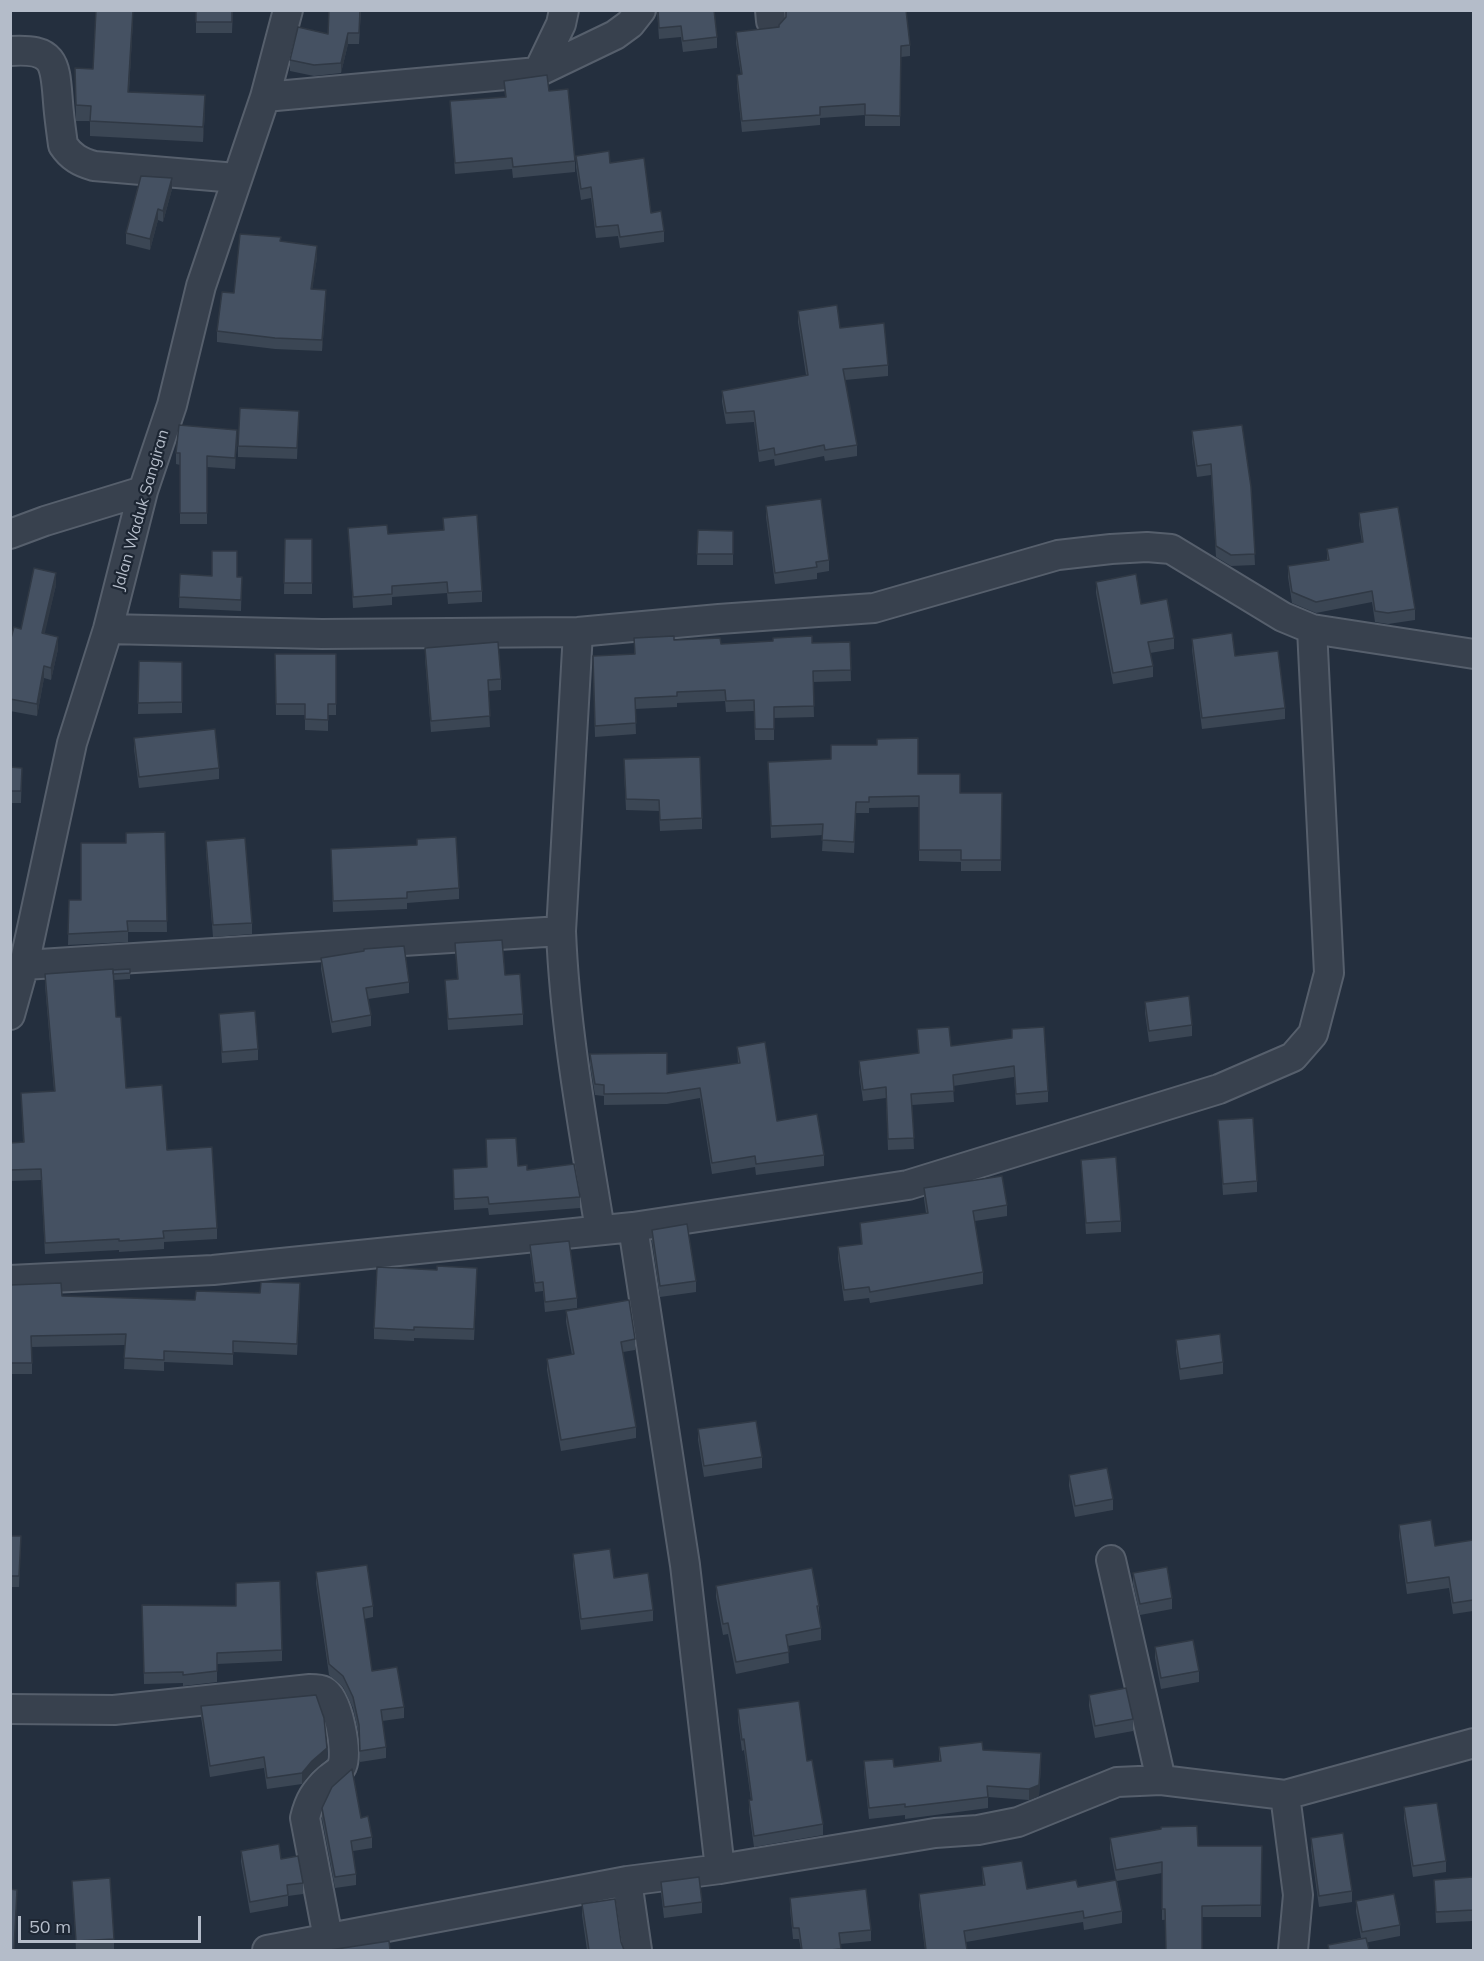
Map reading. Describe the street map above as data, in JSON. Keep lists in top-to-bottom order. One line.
{"streets":{"street":["Jalan Waduk Sangiran"]},"scale_bar":"50 m"}
